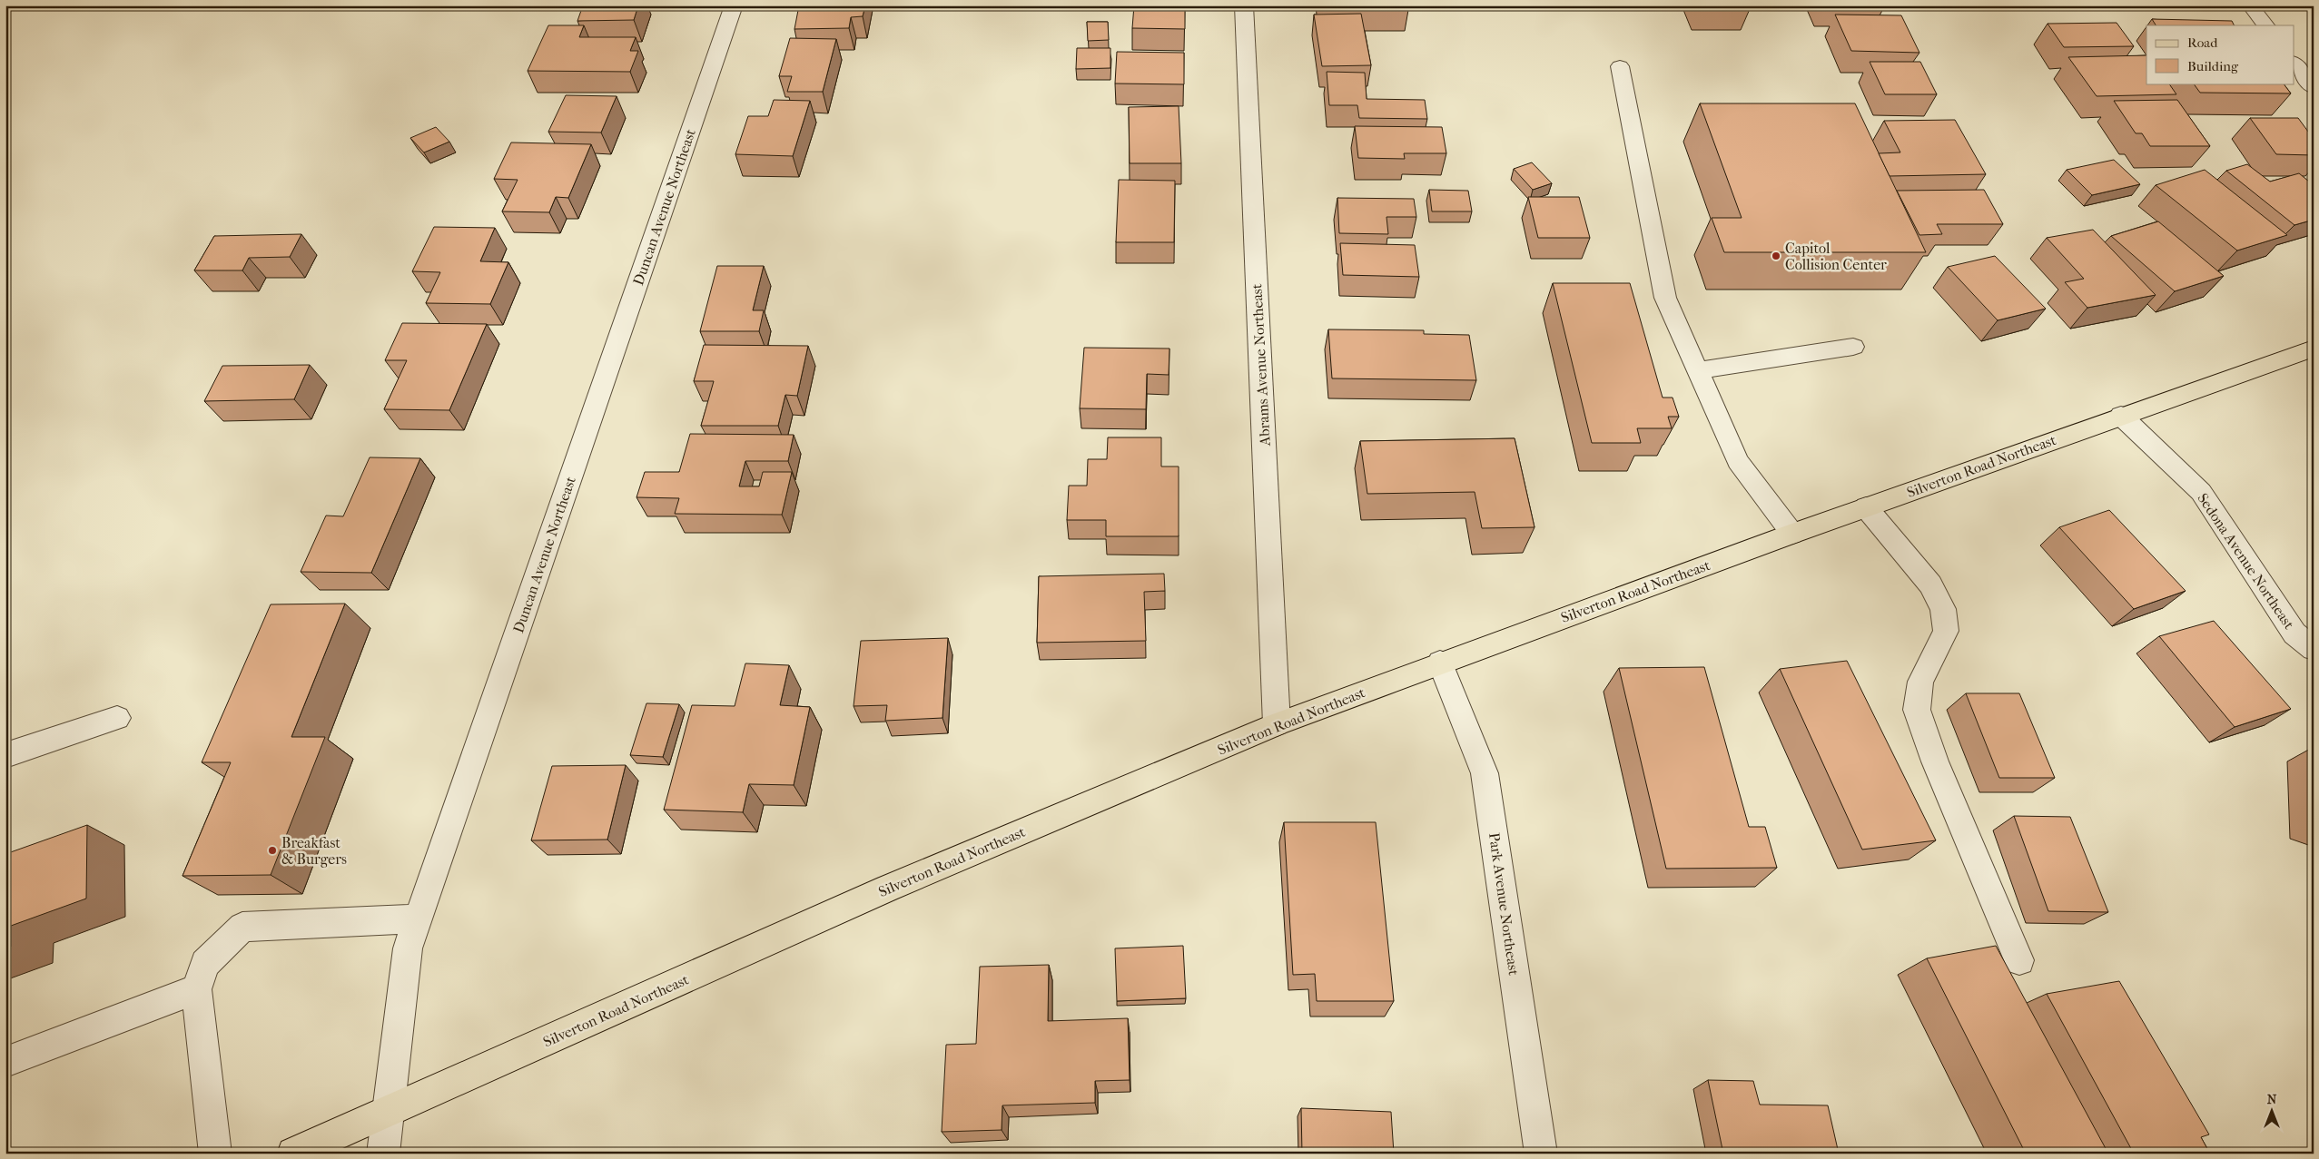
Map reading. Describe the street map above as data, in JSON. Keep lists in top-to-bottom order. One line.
{"streets":{"main road":["Silverton Road Northeast"],"street":["Duncan Avenue Northeast","Abrams Avenue Northeast","Sedona Avenue Northeast","Park Avenue Northeast"]},"crossings":[["Duncan Avenue Northeast","Silverton Road Northeast"],["Abrams Avenue Northeast","Silverton Road Northeast"],["Silverton Road Northeast","Sedona Avenue Northeast"],["Silverton Road Northeast","Park Avenue Northeast"]],"places":["Capitol Collision Center","Breakfast & Burgers"],"legend":["Road","Building"],"north":"top"}
